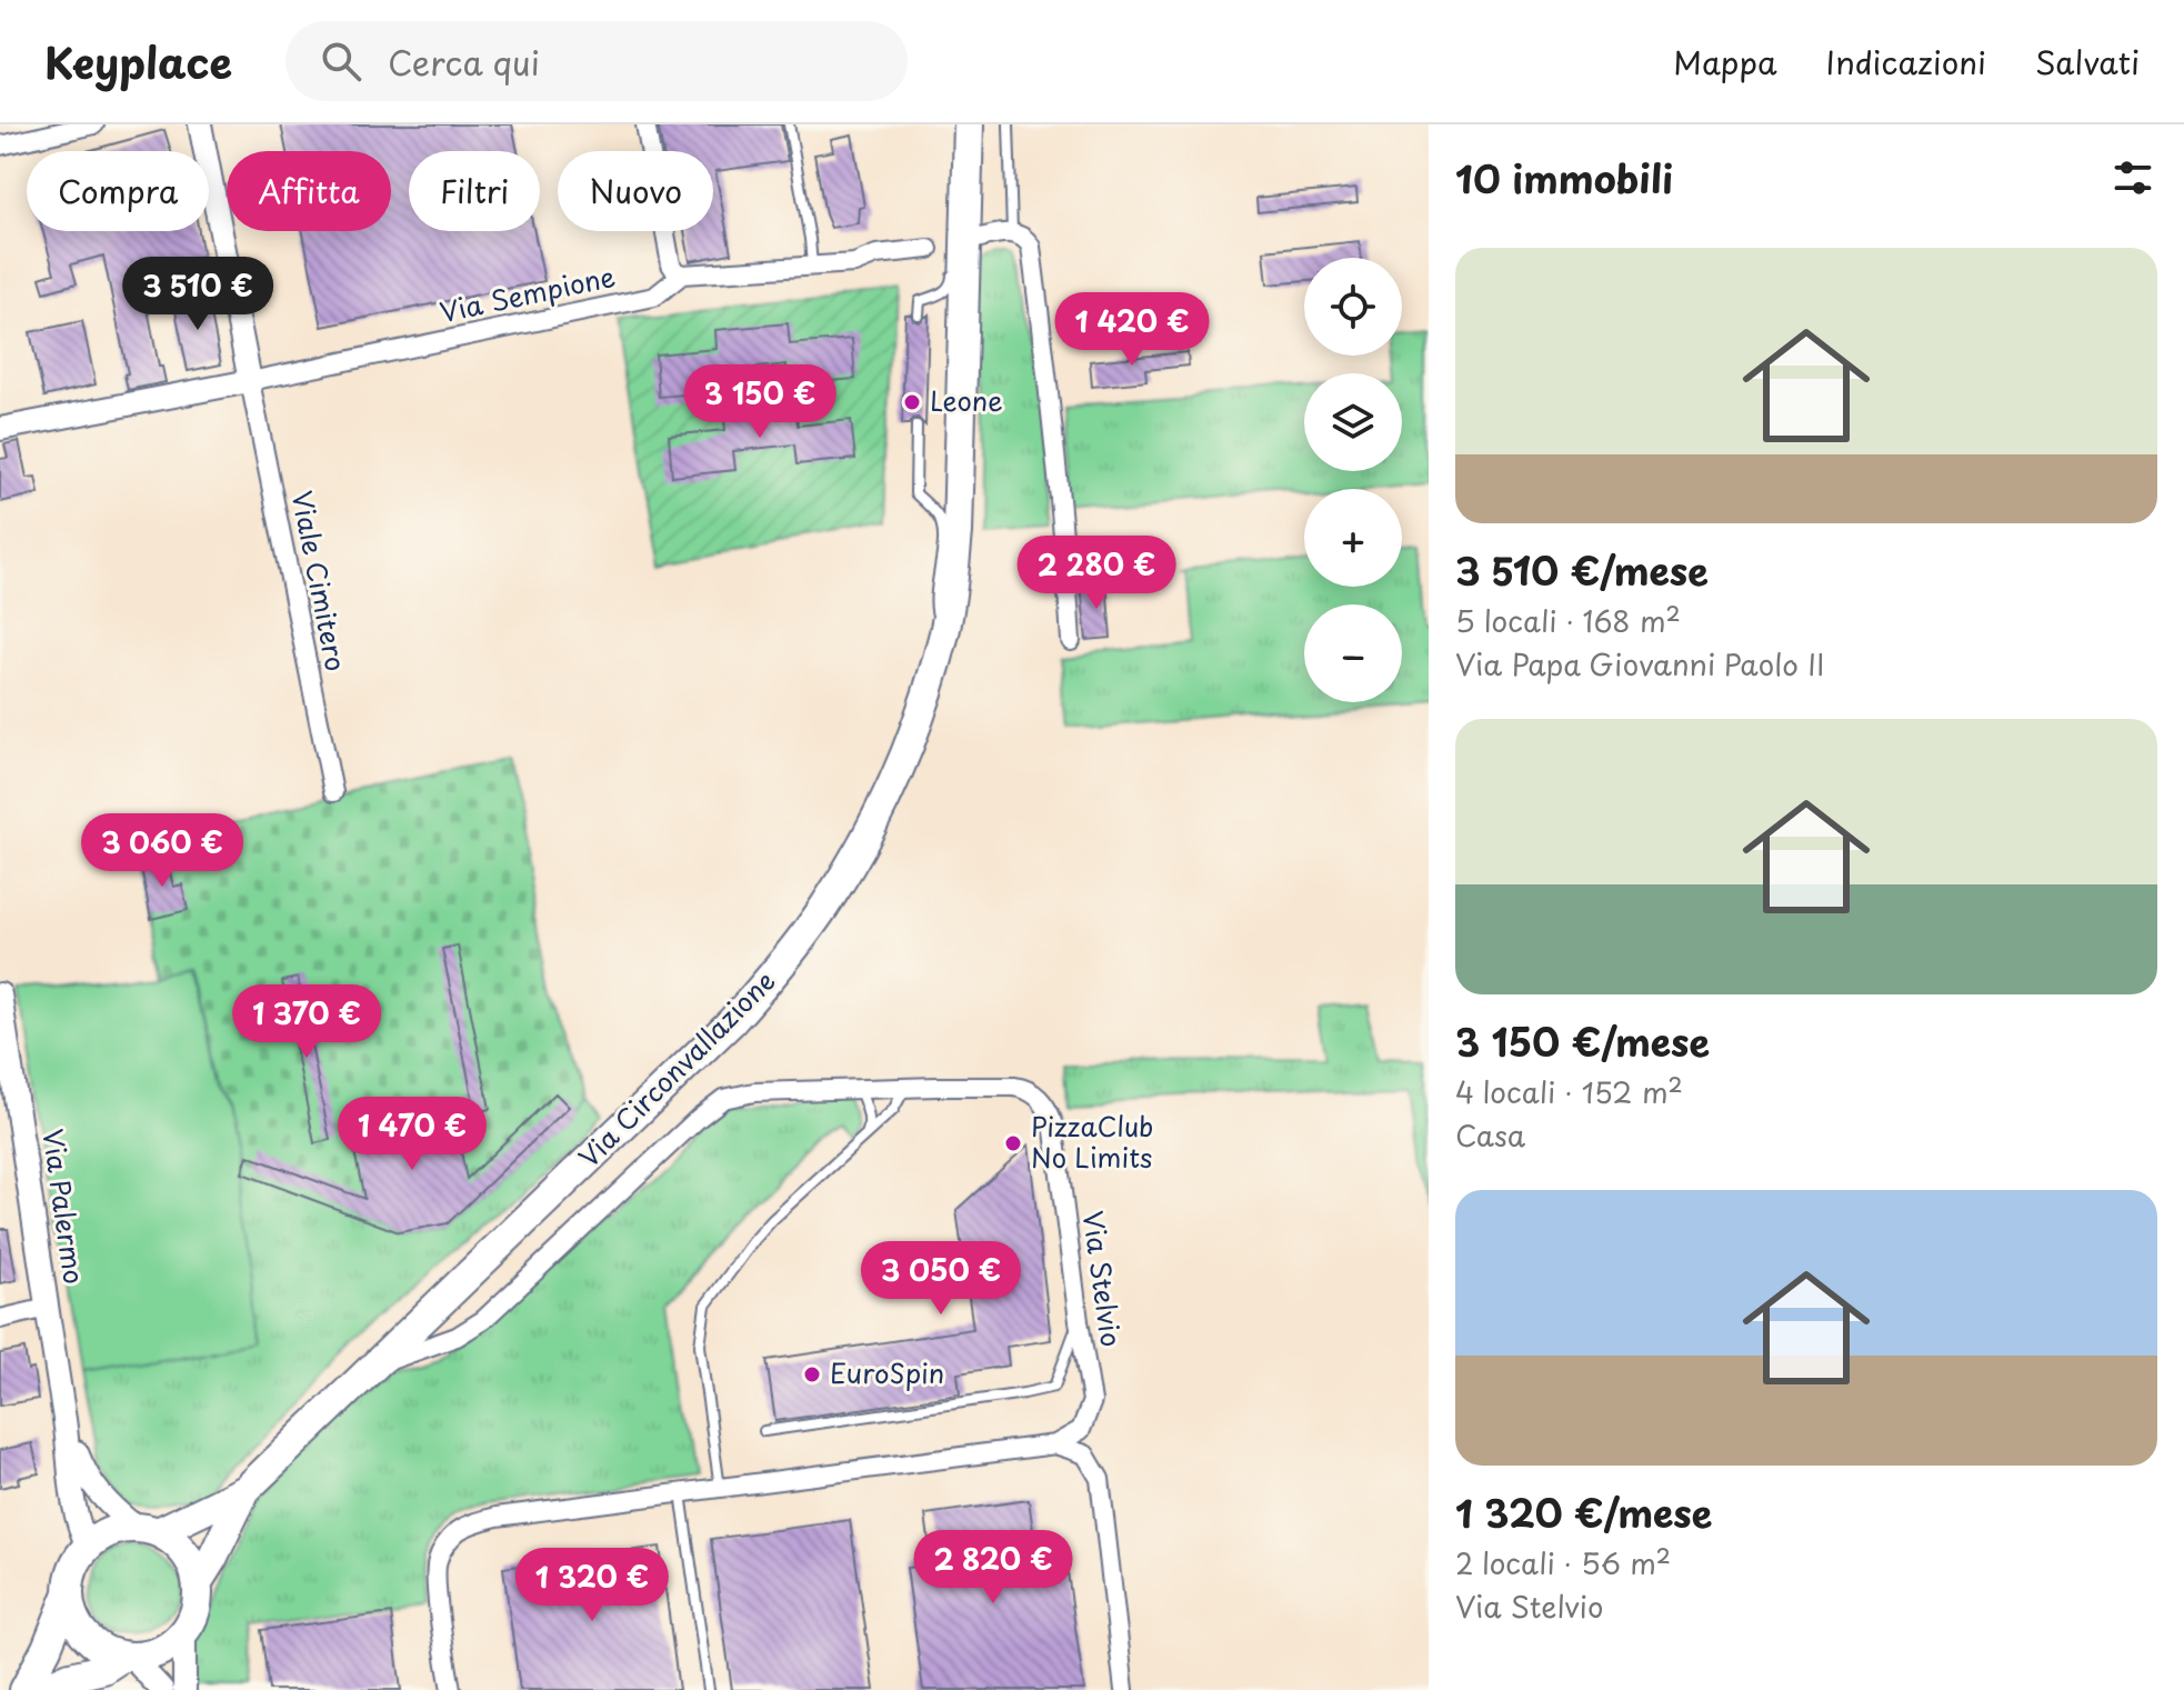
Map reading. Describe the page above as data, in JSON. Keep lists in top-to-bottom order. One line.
{"streets":{"main road":["Via Circonvallazione"],"street":["Via Sempione","Viale Cimitero","Via Palermo","Via Stelvio"]},"crossings":[["Via Sempione","Viale Cimitero"],["Via Circonvallazione","Via Palermo"],["Via Circonvallazione","Via Stelvio"]],"places":["Leone","PizzaClub No Limits","EuroSpin"],"page":{"header":"Keyplace","search":"Cerca qui","nav":["Mappa","Indicazioni","Salvati"],"heading":"10 immobili","chip":["Compra","Affitta","Filtri","Nuovo"],"list":[{"name":"3 510 €/mese","note":"5 locali · 168 m² · Via Papa Giovanni Paolo II"},{"name":"3 150 €/mese","note":"4 locali · 152 m² · Casa"},{"name":"1 320 €/mese","note":"2 locali · 56 m² · Via Stelvio"}],"price":["3 510 €","1 420 €","3 150 €","2 280 €","3 060 €","1 370 €","1 470 €","3 050 €","2 820 €","1 320 €"],"map_buttons":["+","−"]}}
